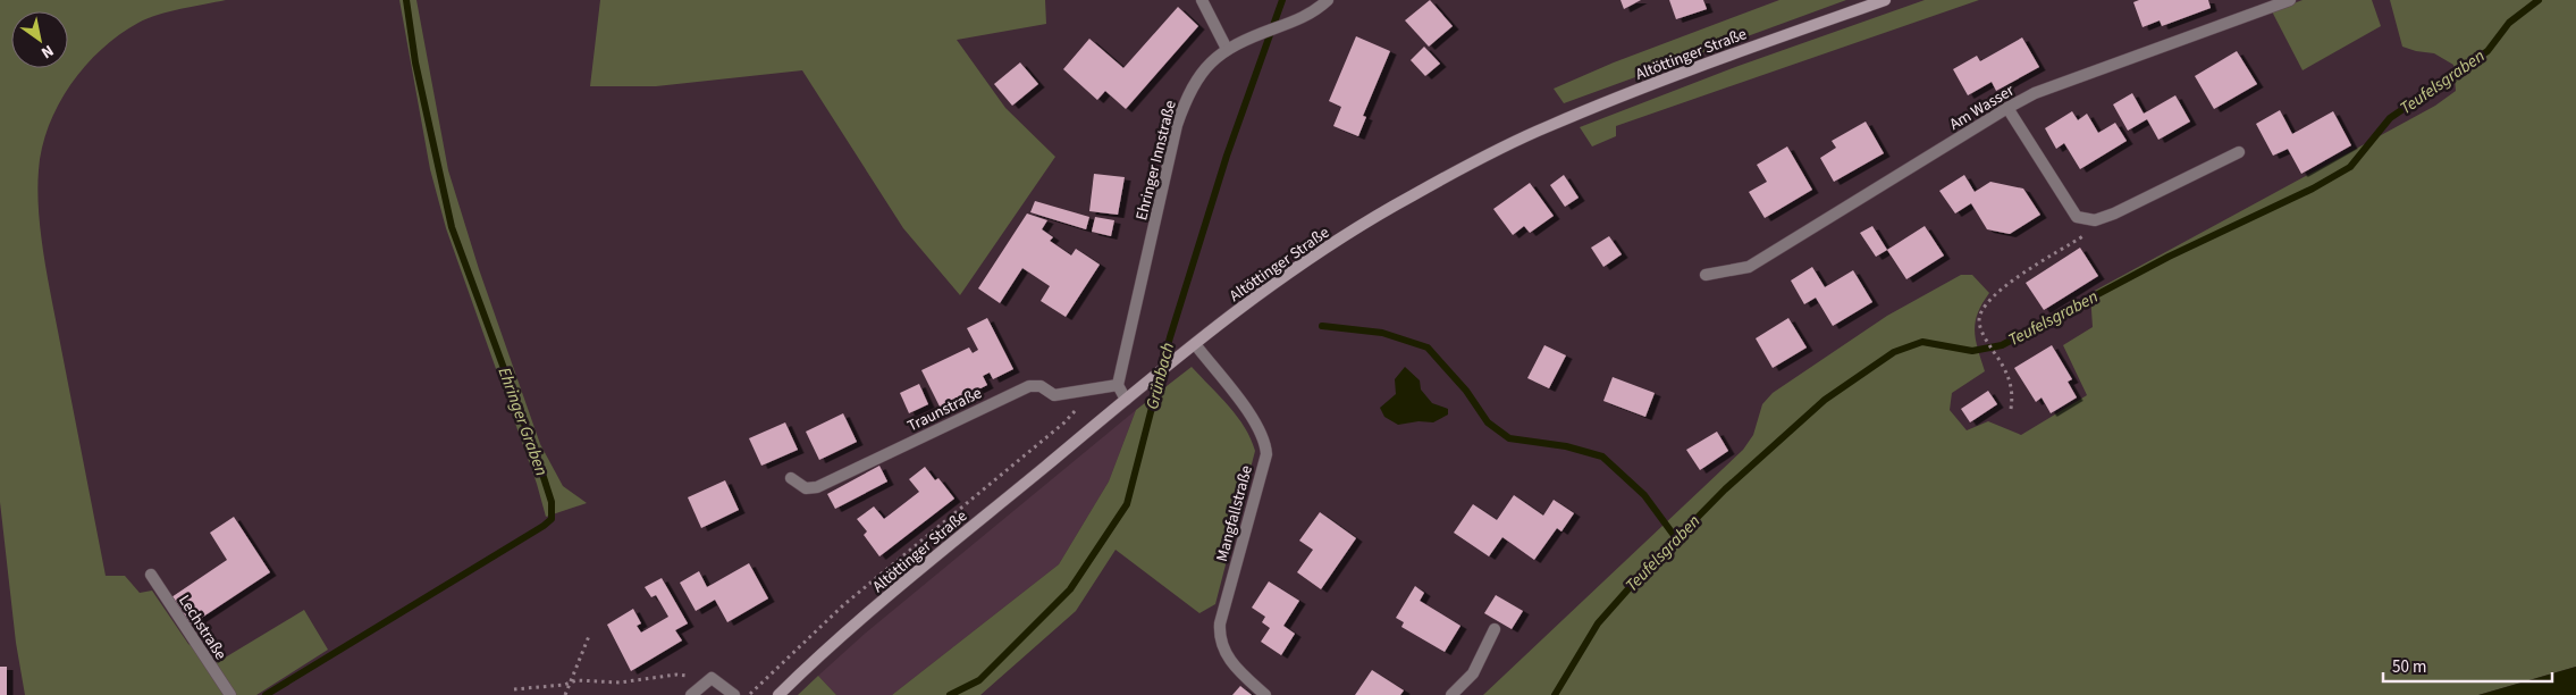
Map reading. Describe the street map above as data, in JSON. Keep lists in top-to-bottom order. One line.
{"streets":{"main road":["Altöttinger Straße"],"street":["Am Wasser","Ehringer Innstraße","Traunstraße","Mangfallstraße","Lechstraße"]},"crossings":[["Altöttinger Straße","Mangfallstraße"],["Ehringer Innstraße","Traunstraße"]],"water":["Teufelsgraben","Grünbach","Ehringer Graben"],"scale_bar":"50 m","north":"bottom right"}
